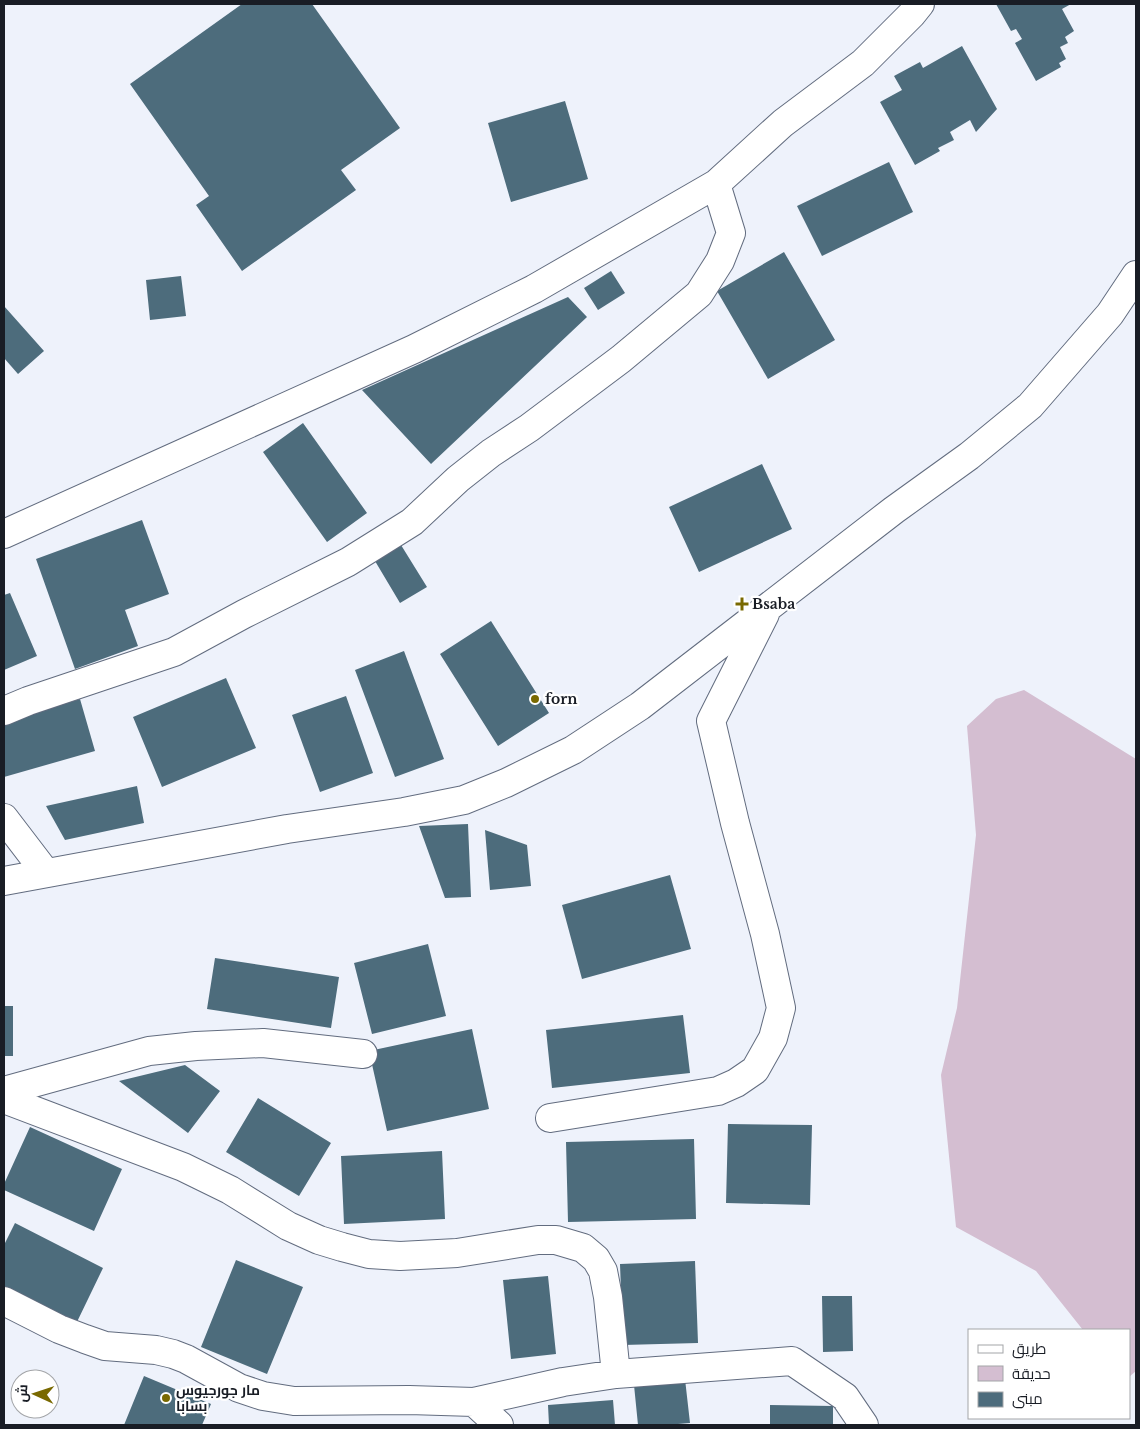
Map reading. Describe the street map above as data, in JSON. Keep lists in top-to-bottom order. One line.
{"places":{"health":["Bsaba"],"other":["forn","مار جورجيوس بسابا"]},"legend":["طريق","حديقة","مبنى"],"north":"left"}
